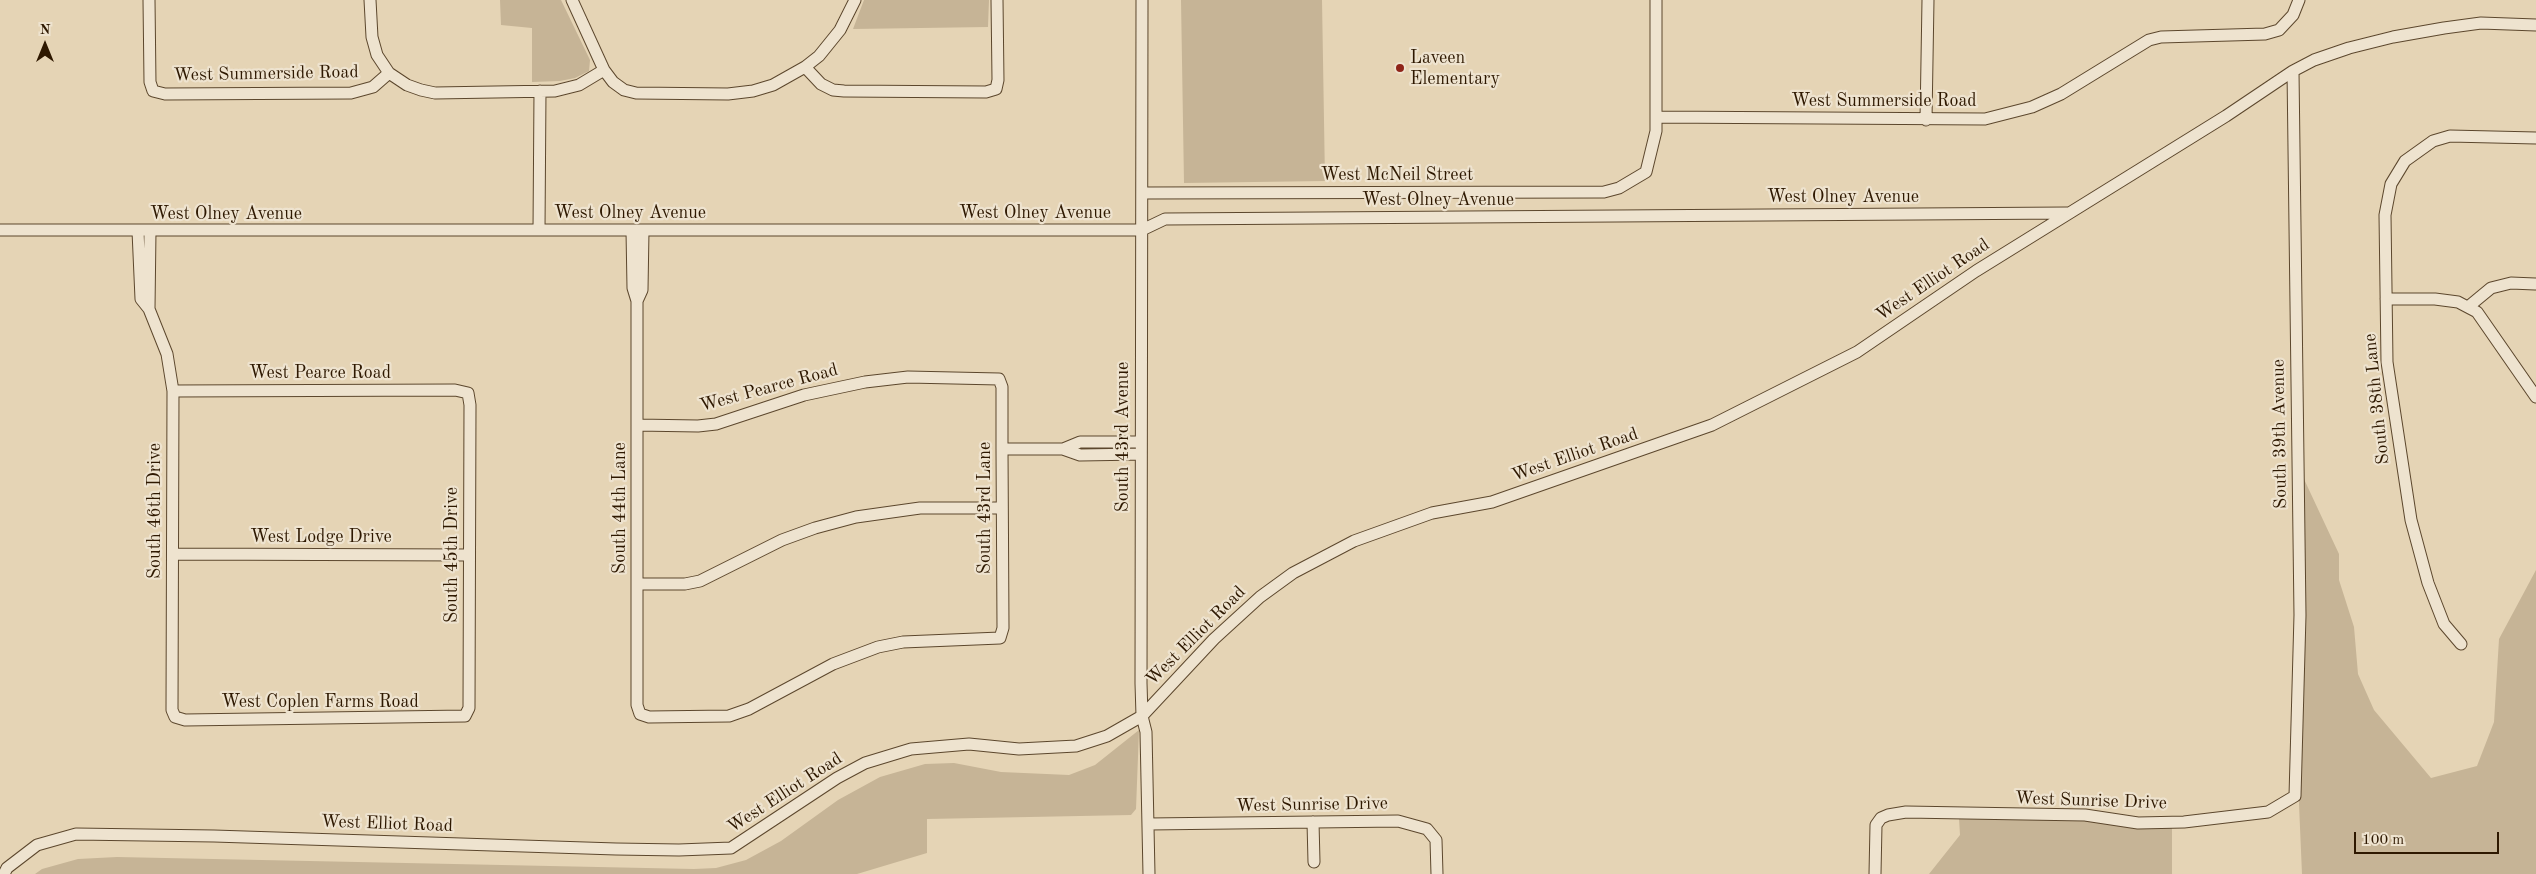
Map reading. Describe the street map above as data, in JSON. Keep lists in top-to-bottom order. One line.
{"streets":{"street":["West Summerside Road","West McNeil Street","West Olney Avenue","West Elliot Road","West Pearce Road","South 38th Lane","South 39th Avenue","South 43rd Avenue","South 44th Lane","South 43rd Lane","South 46th Drive","West Lodge Drive","South 45th Drive","West Coplen Farms Road","West Sunrise Drive"]},"crossings":[["West Summerside Road","West McNeil Street"],["West McNeil Street","South 43rd Avenue"],["West Olney Avenue","West Elliot Road"],["West Olney Avenue","South 43rd Avenue"],["West Olney Avenue","South 44th Lane"],["West Olney Avenue","South 46th Drive"],["West Elliot Road","South 39th Avenue"],["West Elliot Road","South 43rd Avenue"],["West Pearce Road","South 44th Lane"],["West Pearce Road","South 43rd Lane"],["West Pearce Road","South 46th Drive"],["West Pearce Road","South 45th Drive"],["South 39th Avenue","West Sunrise Drive"],["South 43rd Avenue","West Sunrise Drive"],["South 44th Lane","South 43rd Lane"],["South 46th Drive","West Lodge Drive"],["South 46th Drive","West Coplen Farms Road"],["West Lodge Drive","South 45th Drive"],["South 45th Drive","West Coplen Farms Road"]],"places":["Laveen Elementary"],"scale_bar":"100 m","north":"top"}
